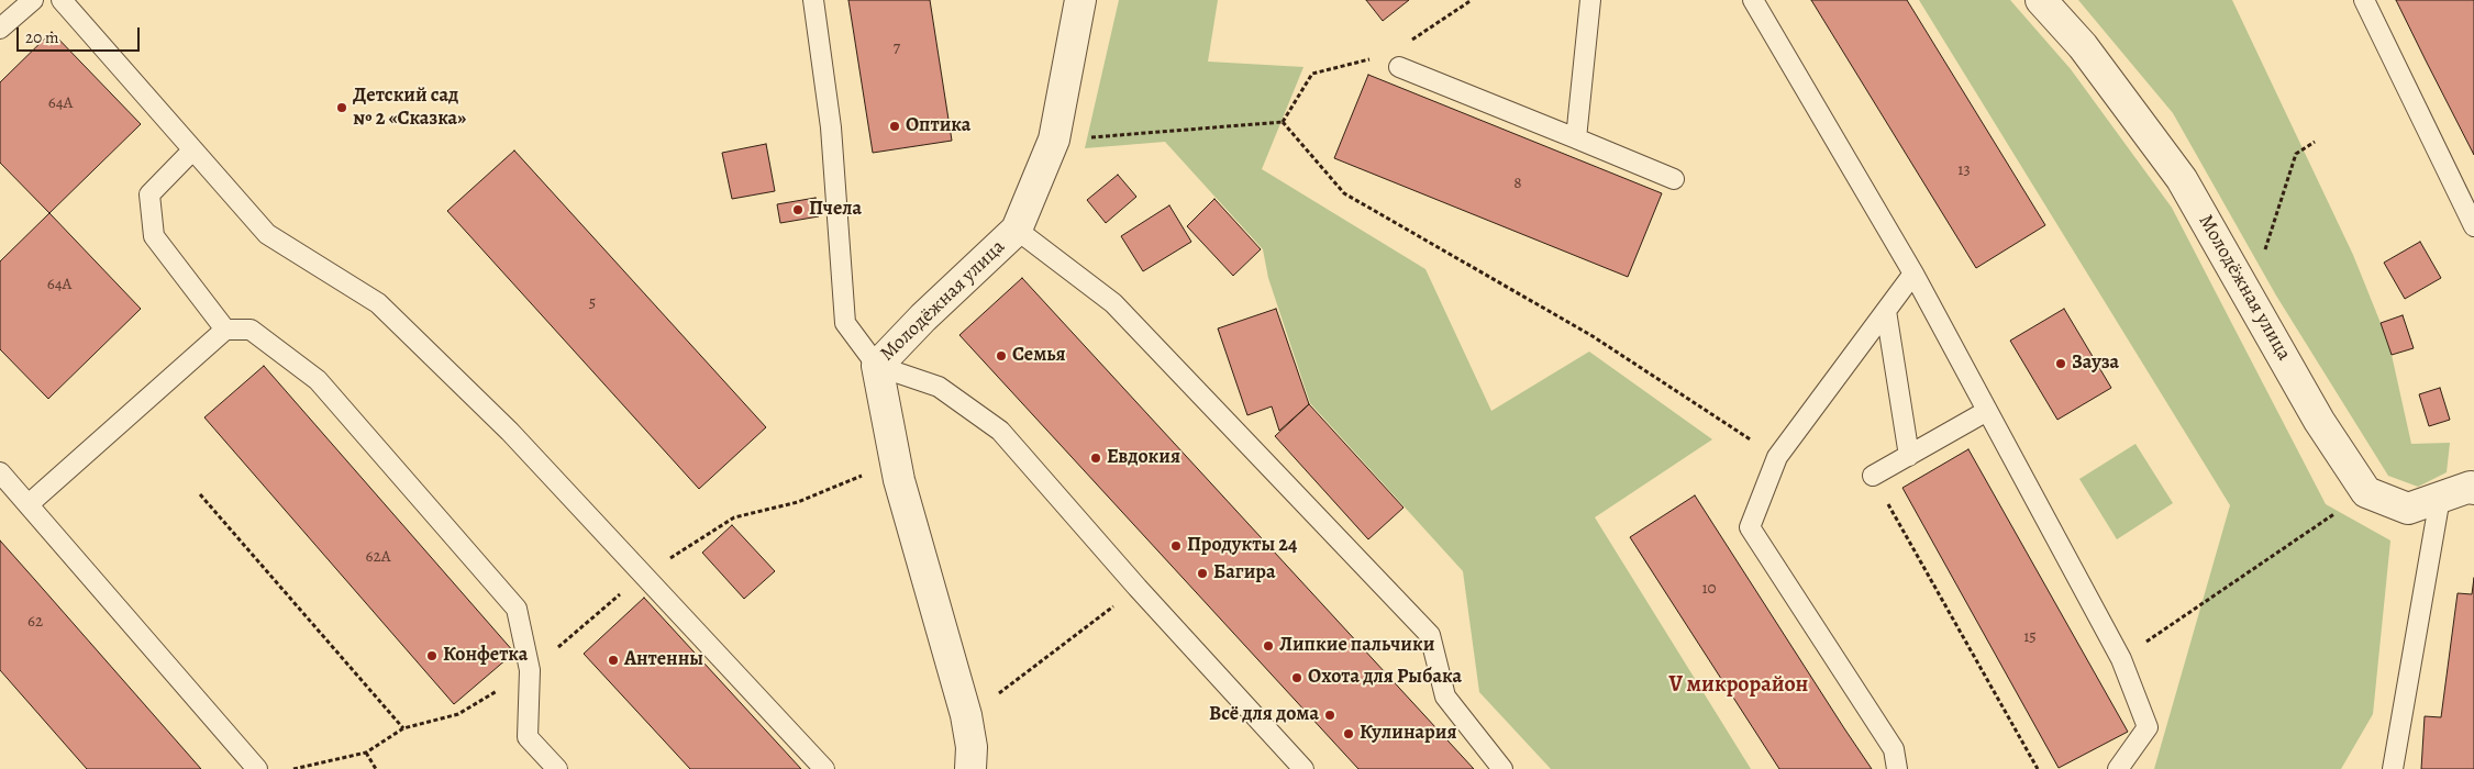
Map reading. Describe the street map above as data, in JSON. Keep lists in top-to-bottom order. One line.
{"streets":{"street":["Молодёжная улица"]},"districts":["V микрорайон"],"places":["Детский сад № 2 «Сказка»","Оптика","Пчела","Семья","Зауза","Евдокия","Продукты 24","Багира","Липкие пальчики","Конфетка","Антенны","Охота для Рыбака","Всё для дома","Кулинария"],"house_numbers":["7","64А","13","8","64А","5","62А","10","62","15"],"scale_bar":"20 m"}
